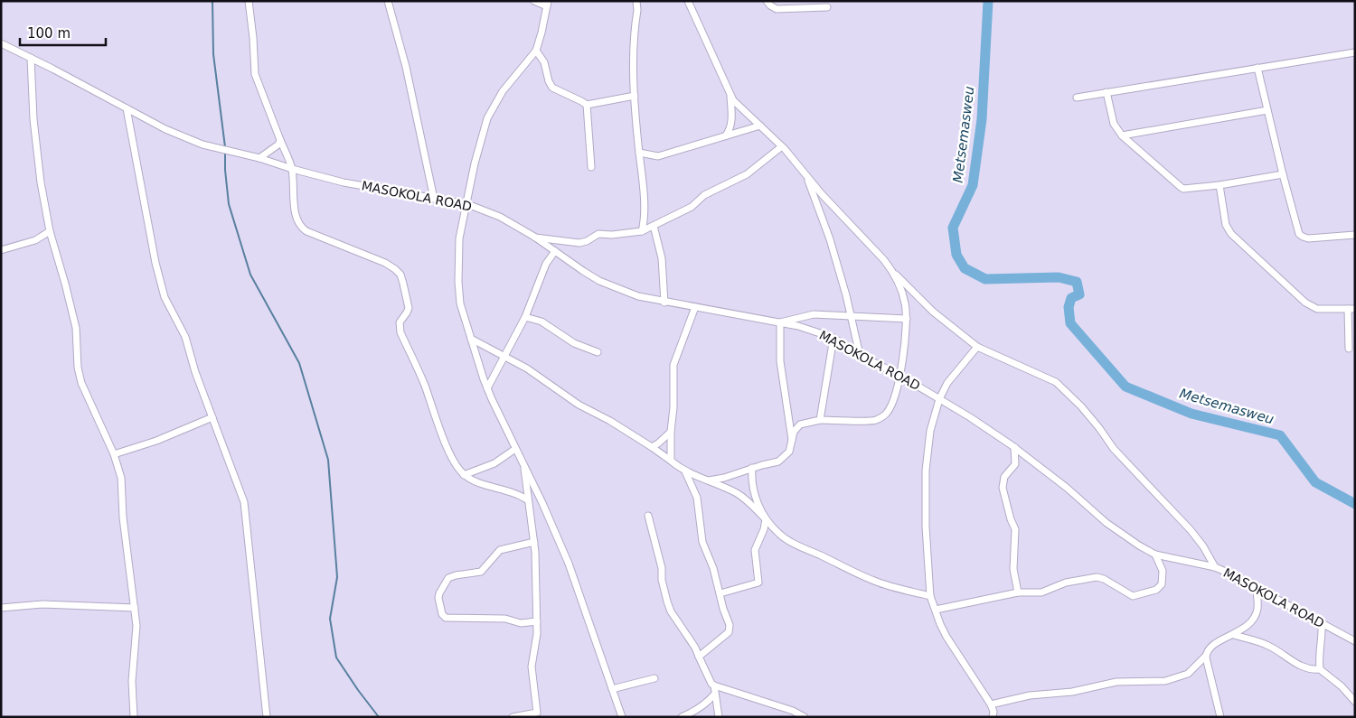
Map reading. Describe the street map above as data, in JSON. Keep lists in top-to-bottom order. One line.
{"streets":{"street":["MASOKOLA ROAD"]},"water":["Metsemasweu"],"scale_bar":"100 m"}
